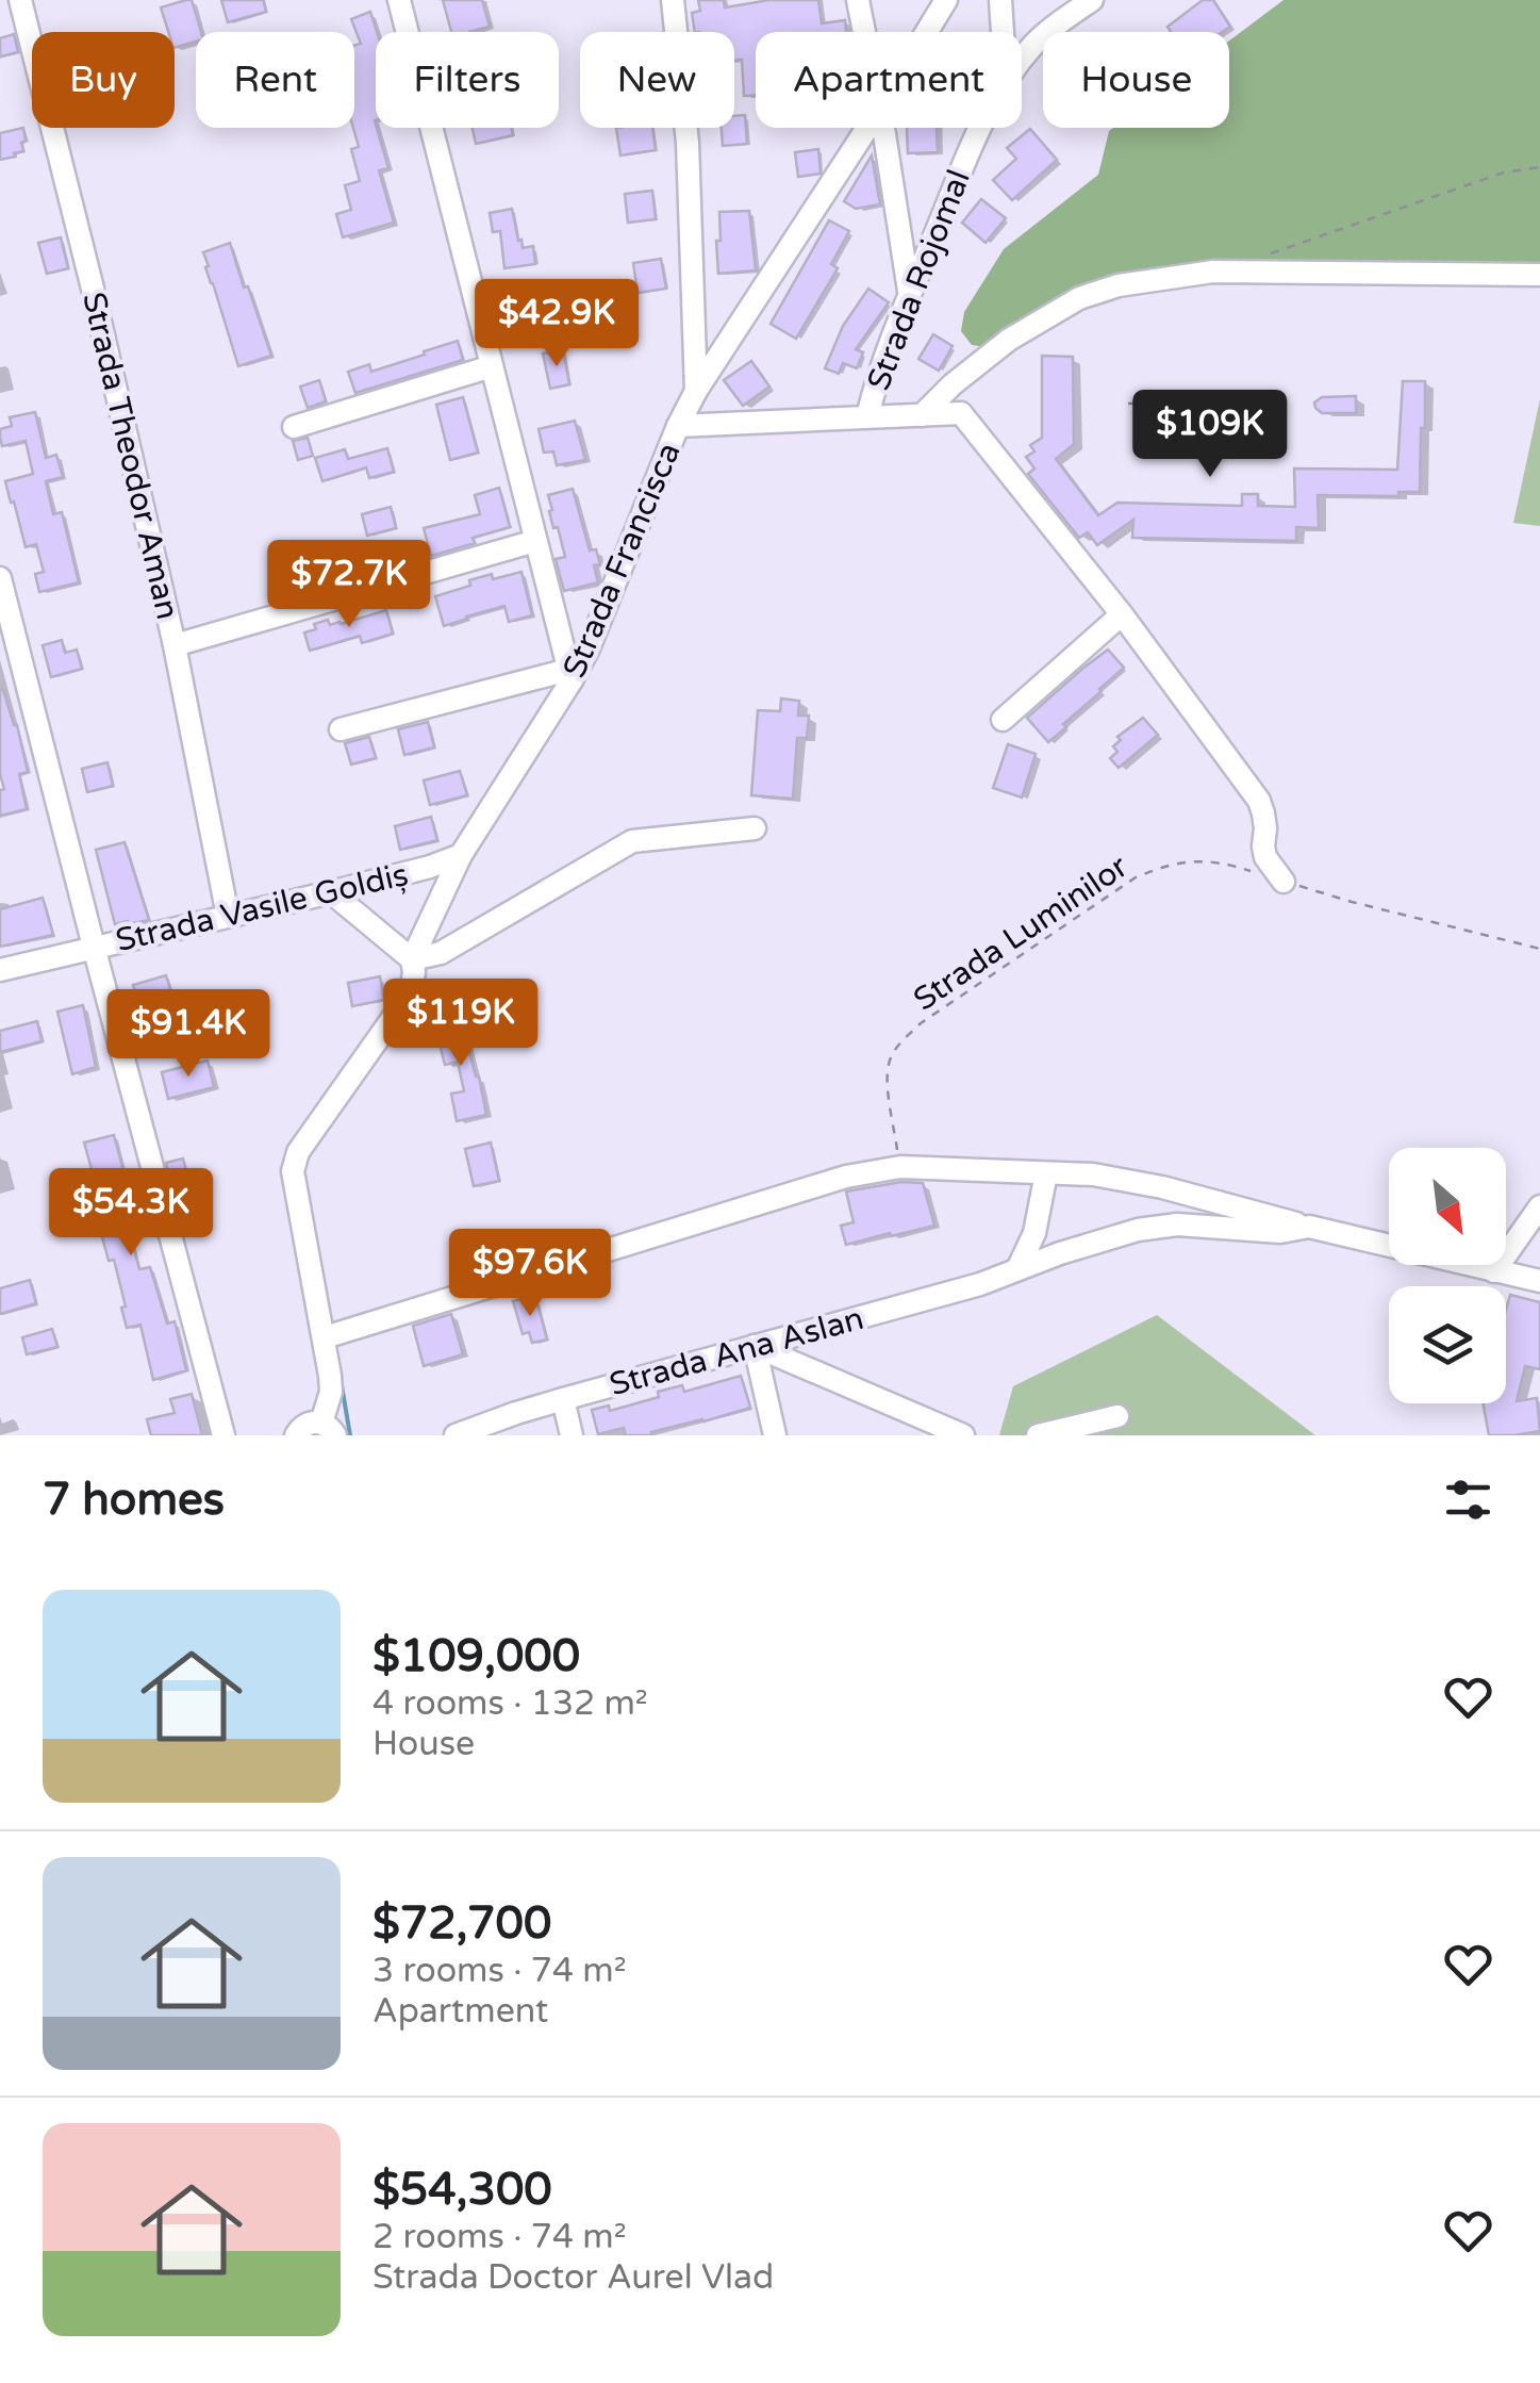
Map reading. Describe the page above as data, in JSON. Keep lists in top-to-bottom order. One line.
{"streets":{"street":["Strada Rojomal","Strada Theodor Aman","Strada Francisca","Strada Vasile Goldiș","Strada Ana Aslan"],"path":["Strada Luminilor"]},"crossings":[["Strada Rojomal","Strada Francisca"],["Strada Theodor Aman","Strada Vasile Goldiș"],["Strada Francisca","Strada Vasile Goldiș"],["Strada Francisca","Strada Ana Aslan"],["Strada Luminilor","Strada Ana Aslan"]],"north":"bottom right","page":{"chip":["Buy","Rent","Filters","New","Apartment","House"],"price":["$42.9K","$109K","$72.7K","$119K","$91.4K","$54.3K","$97.6K"],"heading":"7 homes","list":[{"name":"$109,000","note":"4 rooms · 132 m² · House"},{"name":"$72,700","note":"3 rooms · 74 m² · Apartment"},{"name":"$54,300","note":"2 rooms · 74 m² · Strada Doctor Aurel Vlad"}]}}
